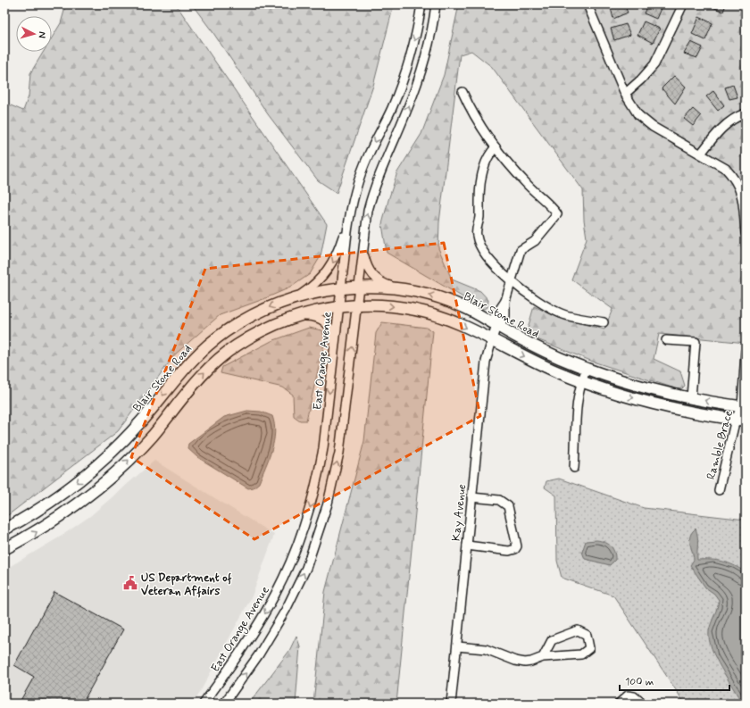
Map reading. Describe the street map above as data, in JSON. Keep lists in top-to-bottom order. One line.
{"streets":{"main road":["Blair Stone Road"],"street":["East Orange Avenue","Ramble Brace","Kay Avenue"]},"crossings":[["Blair Stone Road","East Orange Avenue"],["Blair Stone Road","Ramble Brace"],["Blair Stone Road","Kay Avenue"]],"places":{"public building":["US Department of Veteran Affairs"]},"scale_bar":"100 m","north":"right"}
